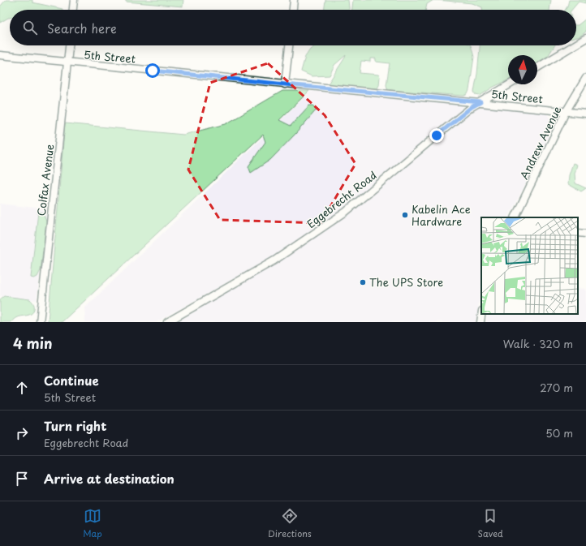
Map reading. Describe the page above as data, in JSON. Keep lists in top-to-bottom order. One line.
{"streets":{"street":["5th Street","Andrew Avenue","Colfax Avenue","Eggebrecht Road"]},"crossings":[["5th Street","Andrew Avenue"],["5th Street","Colfax Avenue"],["5th Street","Eggebrecht Road"]],"places":["Kabelin Ace Hardware","The UPS Store"],"north":"top","page":{"search":"Search here","heading":["4 min","Walk · 320 m"],"list":[["Continue","5th Street","270 m"],["Turn right","Eggebrecht Road","50 m"],"Arrive at destination"],"nav":["Map","Directions","Saved"]}}
